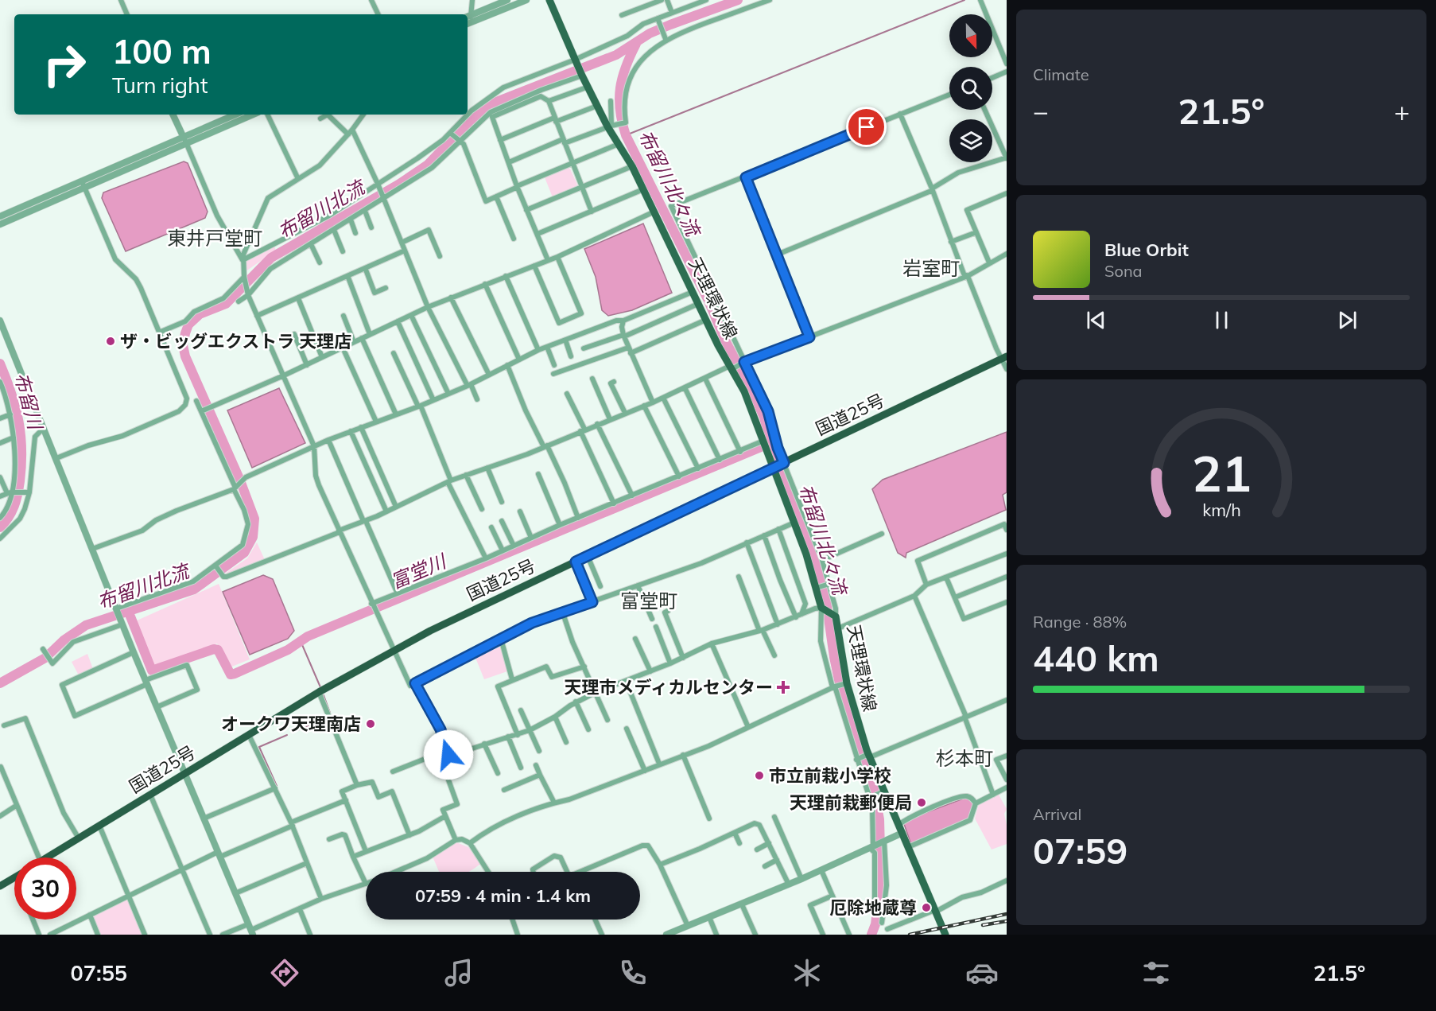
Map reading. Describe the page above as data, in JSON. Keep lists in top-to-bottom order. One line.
{"streets":{"highway":["国道25号"],"main road":["天理環状線"]},"crossings":[["天理環状線","国道25号"]],"districts":["東井戸堂町","岩室町","富堂町","杉本町"],"water":["布留川北々流","布留川北流","布留川","富堂川"],"places":{"other":["ザ・ビッグエクストラ 天理店","オークワ天理南店","市立前栽小学校","天理前栽郵便局","厄除地蔵尊"],"health":["天理市メディカルセンター"]},"north":"bottom","page":{"tile":["Climate",["Range · 88%","440 km"],["Arrival","07:59"]],"turn":["100 m","Turn right"],"heat":["−","21.5°","+"],"song":["Blue Orbit","Sona"],"limit":"30","trip":"07:59 · 4 min · 1.4 km","tabs":["07:55","21.5°"],"gauge":["21","km/h"]}}
